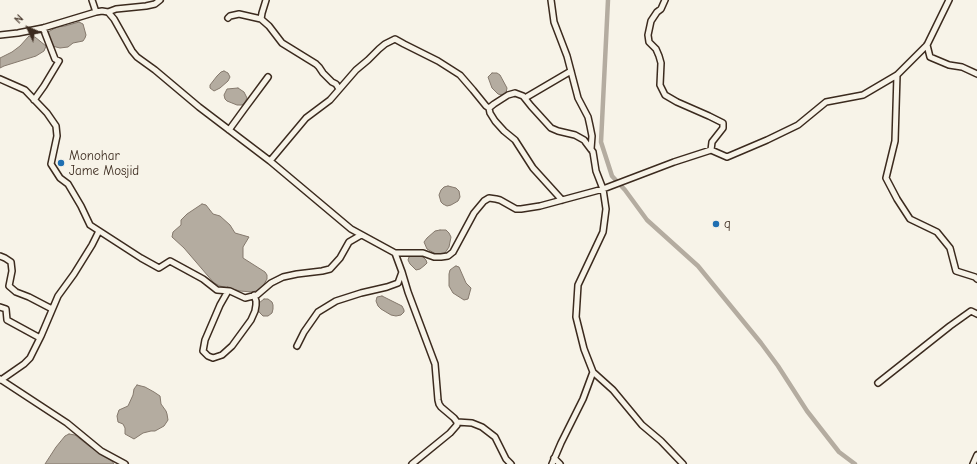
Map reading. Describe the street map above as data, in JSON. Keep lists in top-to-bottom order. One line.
{"places":["Monohar Jame Mosjid","q"],"north":"top left"}
